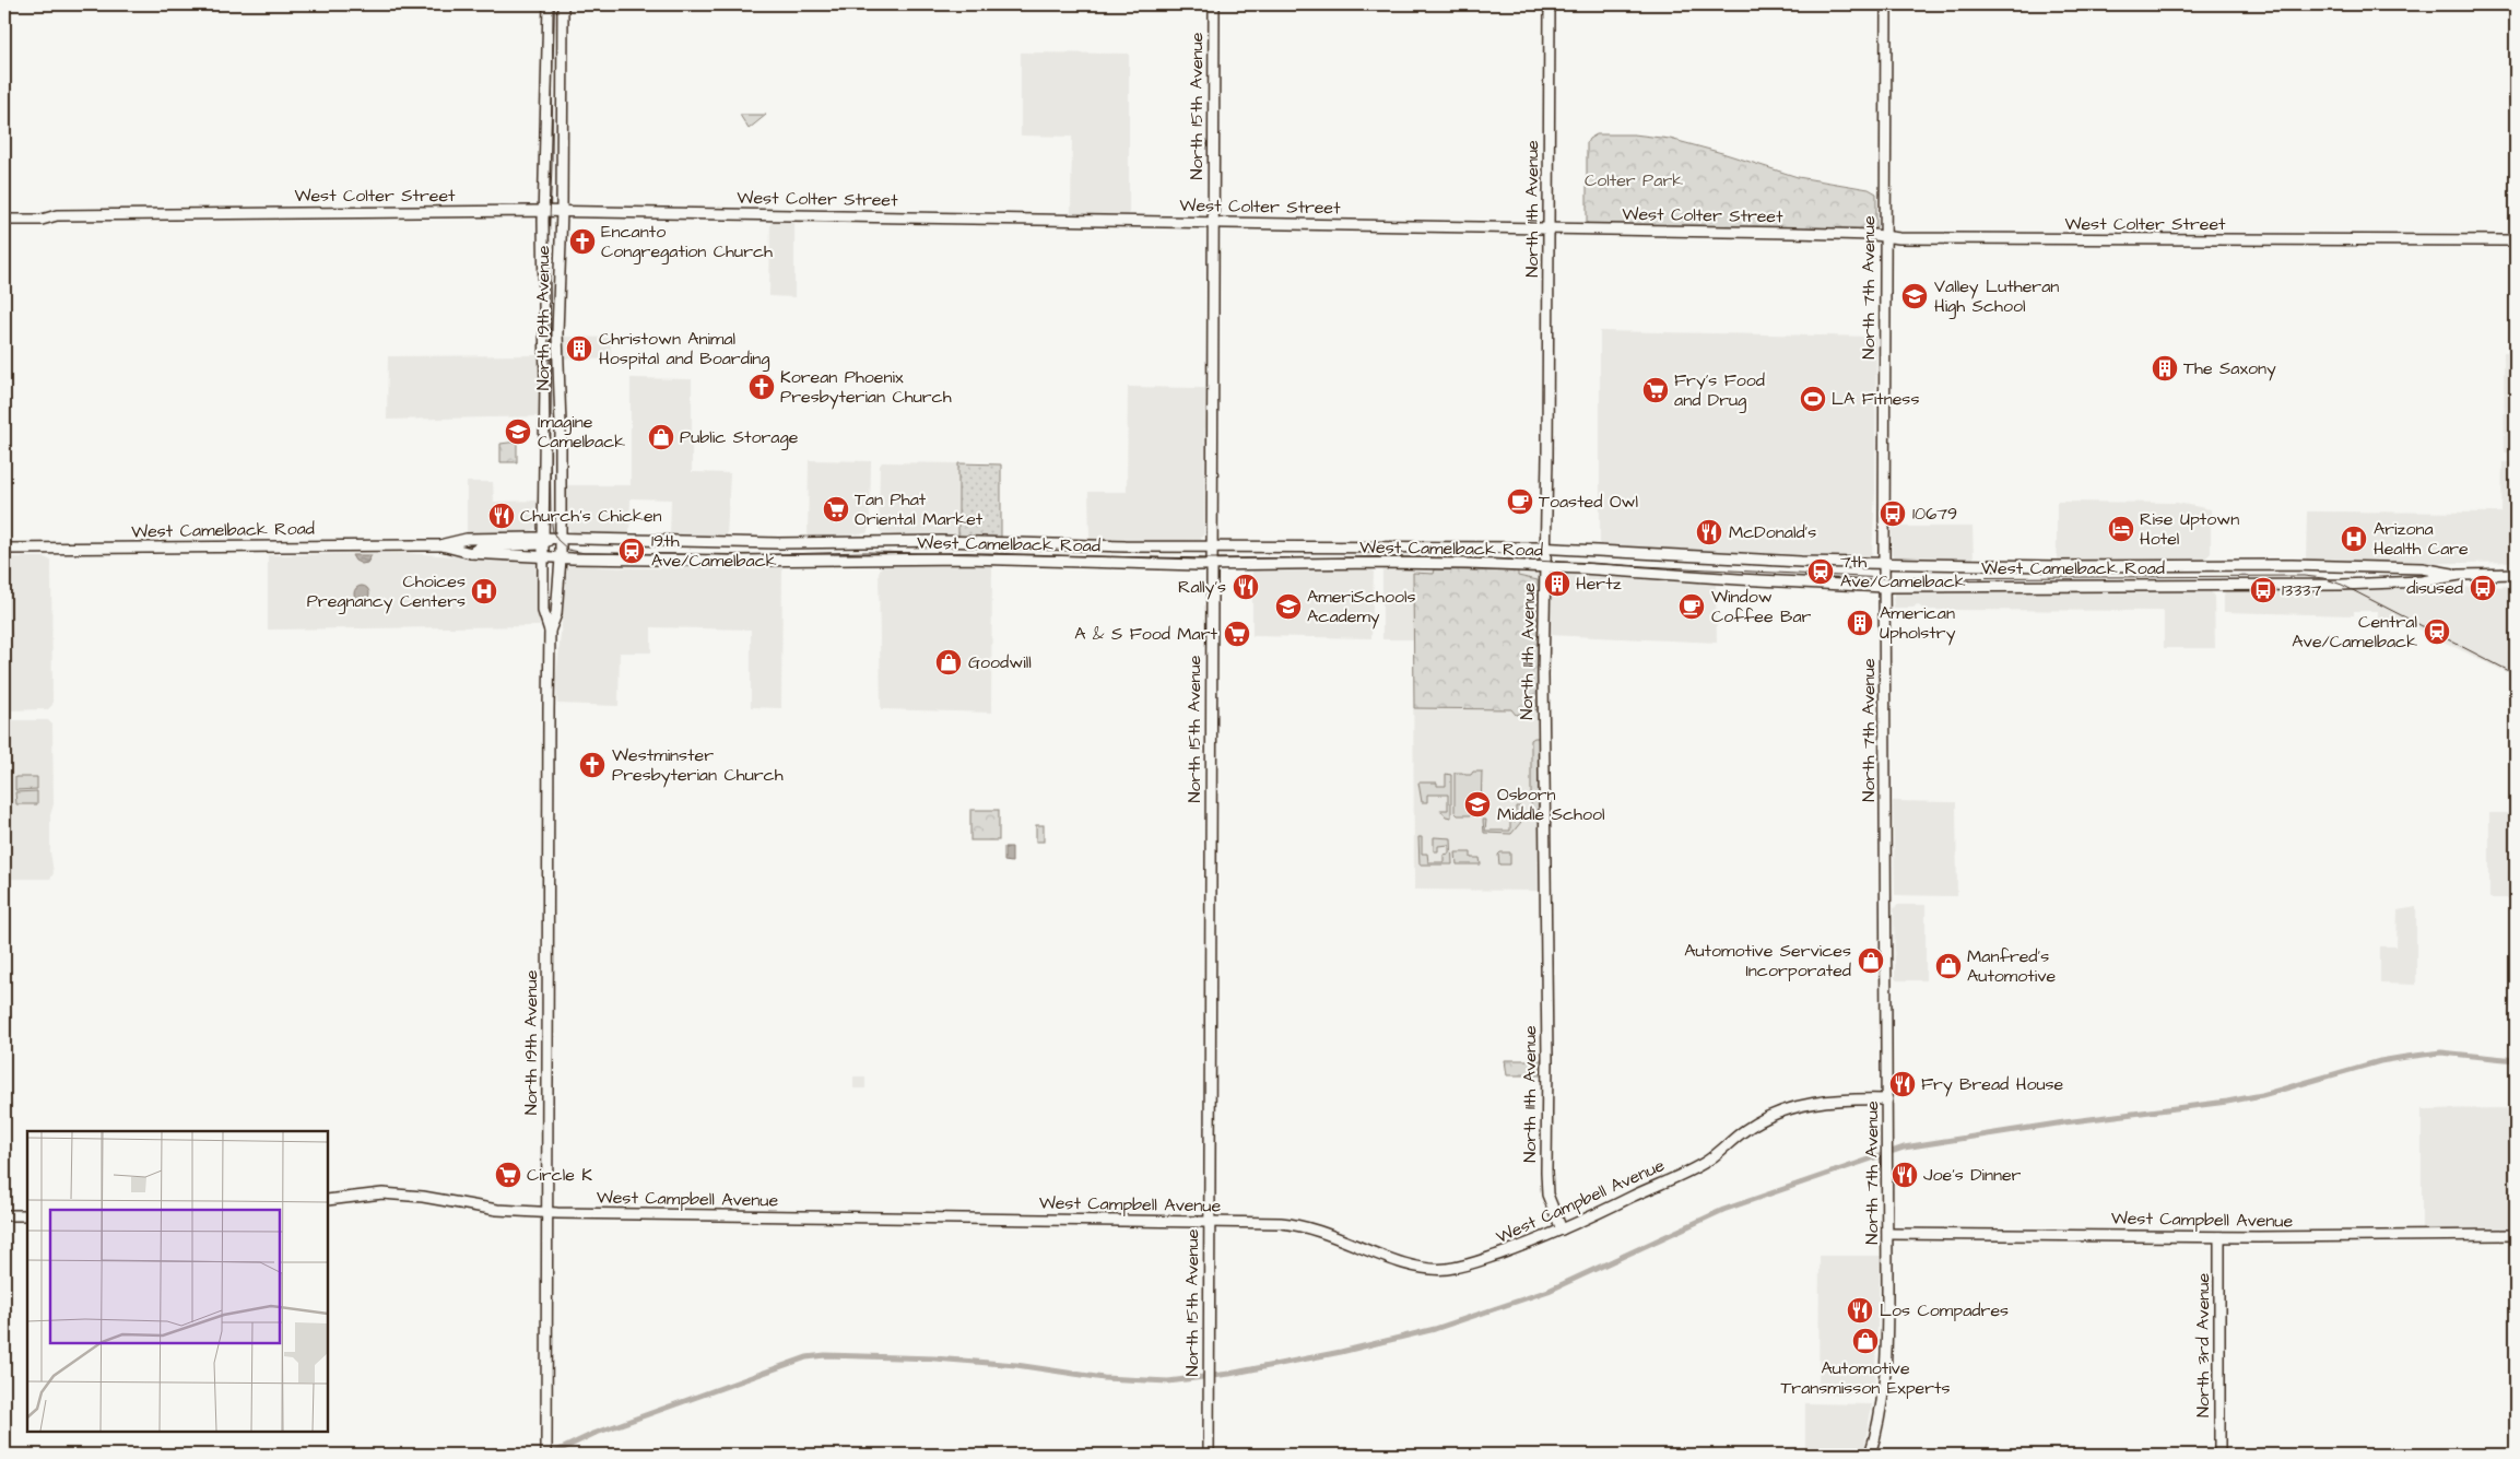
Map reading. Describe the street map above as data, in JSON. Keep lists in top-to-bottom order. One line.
{"streets":{"main road":["North 15th Avenue","West Colter Street","North 11th Avenue","North 7th Avenue","North 19th Avenue","West Camelback Road","West Campbell Avenue","North 3rd Avenue"]},"crossings":[["North 15th Avenue","West Colter Street"],["North 15th Avenue","West Camelback Road"],["North 15th Avenue","West Campbell Avenue"],["West Colter Street","North 11th Avenue"],["West Colter Street","North 7th Avenue"],["West Colter Street","North 19th Avenue"],["North 11th Avenue","West Camelback Road"],["North 11th Avenue","West Campbell Avenue"],["North 7th Avenue","West Camelback Road"],["North 7th Avenue","West Campbell Avenue"],["North 19th Avenue","West Camelback Road"],["North 19th Avenue","West Campbell Avenue"],["West Campbell Avenue","North 3rd Avenue"]],"parks":["Colter Park"],"places":{"church":["Encanto Congregation Church","Korean Phoenix Presbyterian Church","Westminster Presbyterian Church"],"school or university":["Valley Lutheran High School","Imagine Camelback","AmeriSchools Academy","Osborn Middle School"],"building":["Christown Animal Hospital and Boarding","The Saxony","Hertz","American Upholstry"],"supermarket":["Fry's Food and Drug","Tan Phat Oriental Market","A & S Food Mart","Circle K"],"sports":["LA Fitness"],"shop":["Public Storage","Goodwill","Automotive Services Incorporated","Manfred's Automotive","Automotive Transmisson Experts"],"cafe":["Toasted Owl","Window Coffee Bar"],"bus stop":["10679","disused","13337"],"restaurant":["Church's Chicken","McDonald's","Rally's","Fry Bread House","Joe's Dinner","Los Compadres"],"hotel":["Rise Uptown Hotel"],"hospital":["Arizona Health Care","Choices Pregnancy Centers"],"station":["19th Ave/Camelback","7th Ave/Camelback","Central Ave/Camelback"]}}
